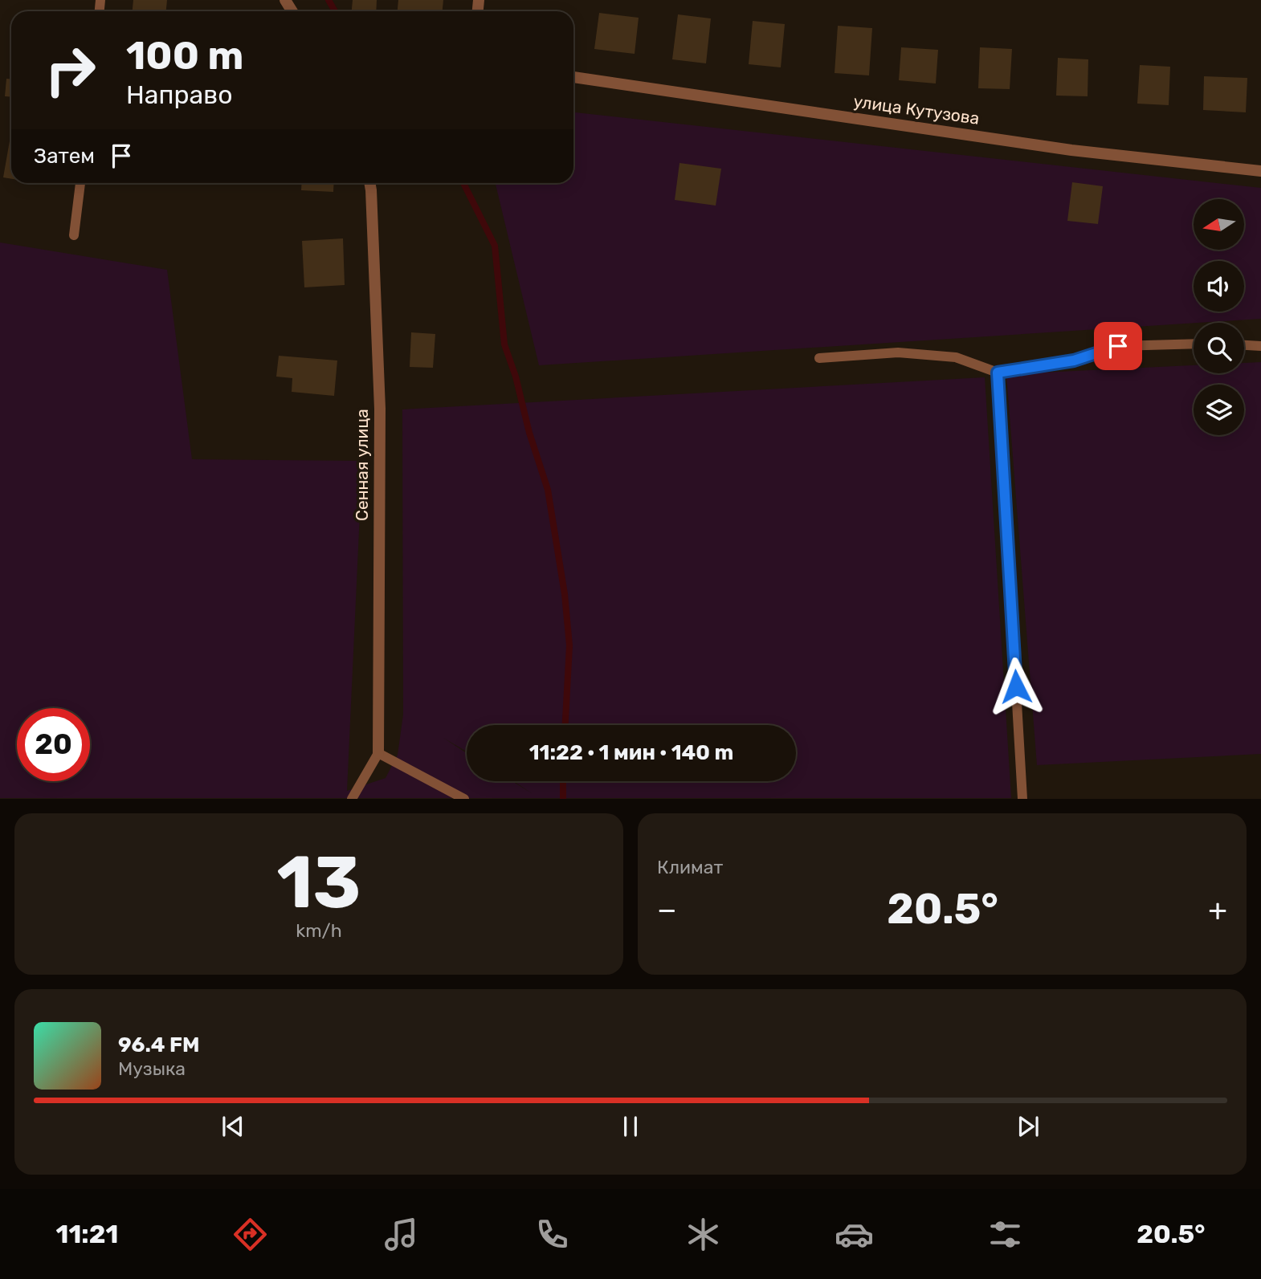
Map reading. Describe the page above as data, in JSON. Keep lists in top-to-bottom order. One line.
{"streets":{"street":["улица Кутузова","Сенная улица"]},"north":"left","page":{"turn":["100 m","Направо"],"then":"Затем","limit":"20","trip":"11:22 · 1 мин · 140 m","tile":[["13","km/h"],"Климат"],"heat":["−","20.5°","+"],"song":["96.4 FM","Музыка"],"tabs":["11:21","20.5°"]}}
